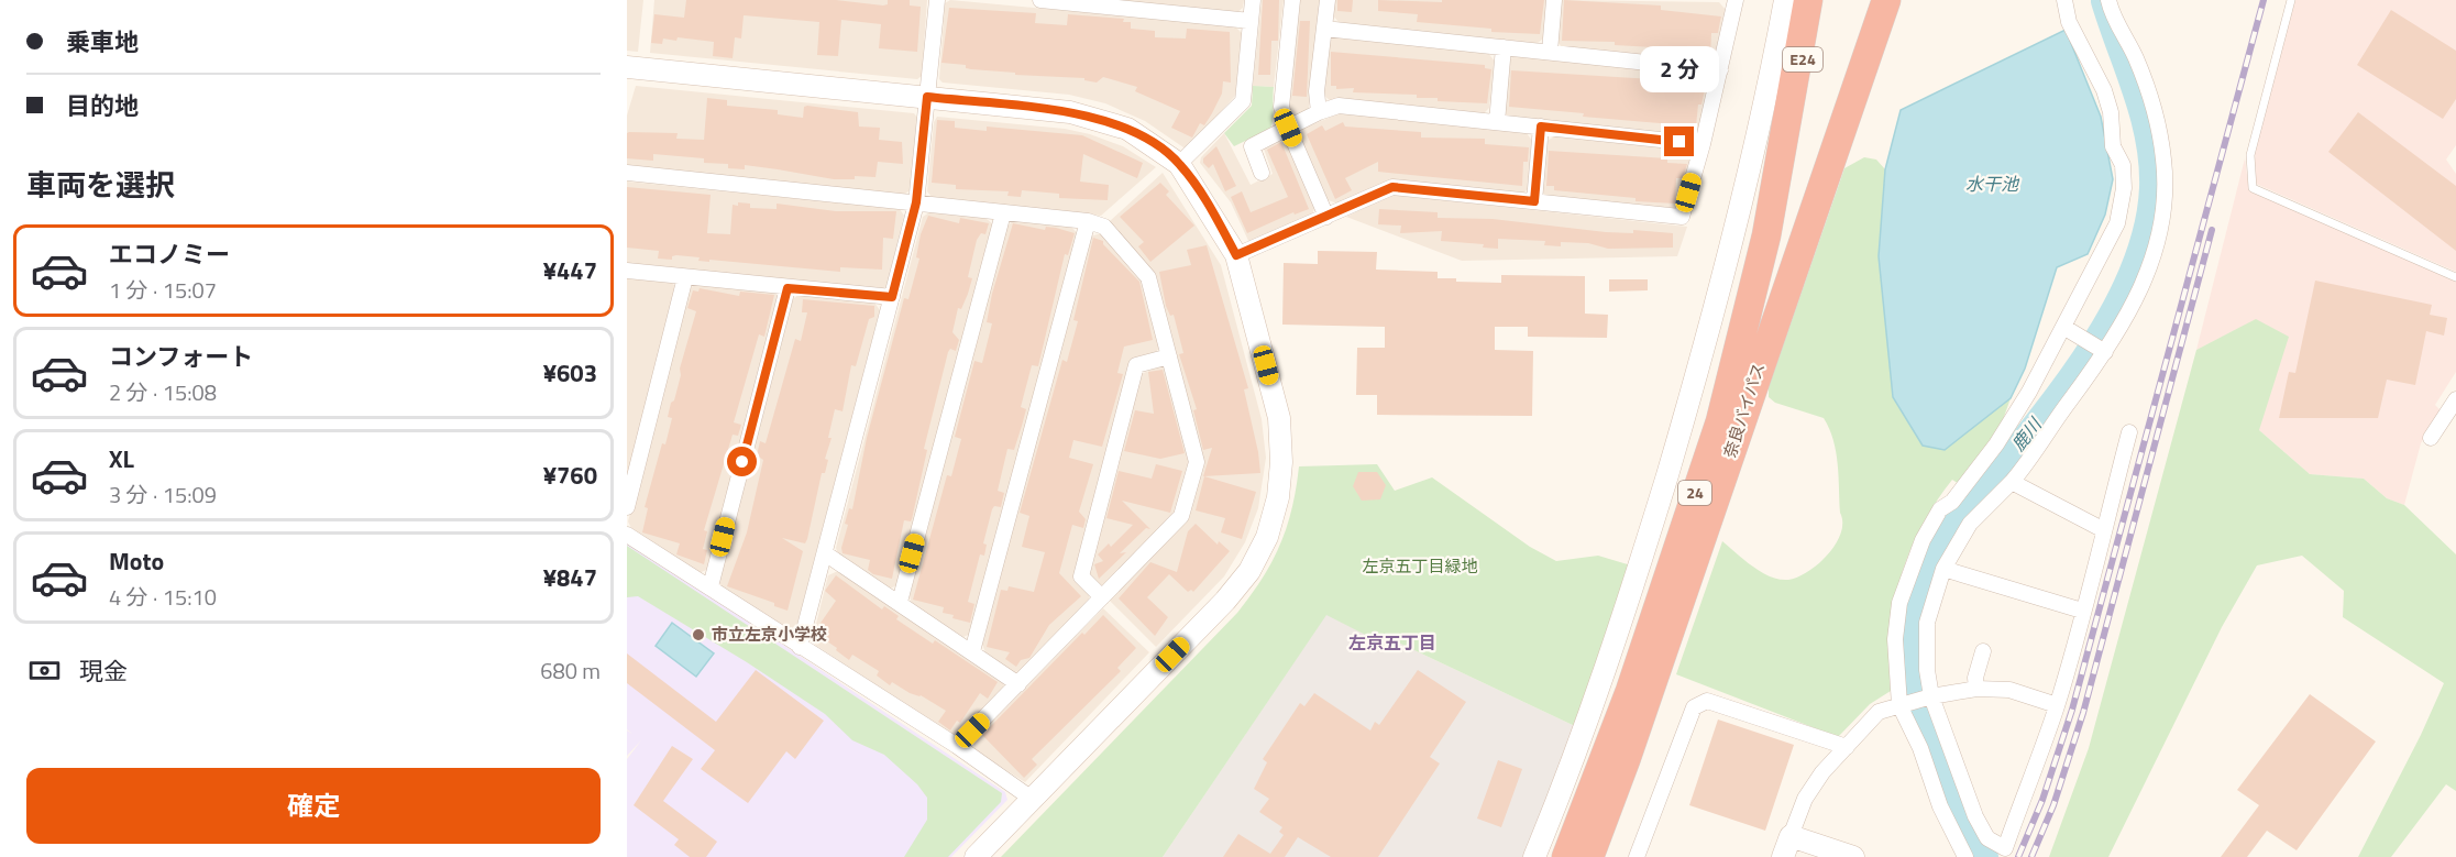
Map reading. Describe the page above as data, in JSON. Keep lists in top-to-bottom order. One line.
{"streets":{"highway":["E24","奈良バイパス","24"]},"crossings":[["E24","奈良バイパス"]],"districts":["左京五丁目"],"water":["水干池","鹿川"],"parks":["左京五丁目緑地"],"places":["市立左京小学校"],"page":{"banner":["乗車地","目的地"],"bubble":"2 分","heading":"車両を選択","list":[{"name":"エコノミー","note":"1 分 · 15:07","value":"¥447"},{"name":"コンフォート","note":"2 分 · 15:08","value":"¥603"},{"name":"XL","note":"3 分 · 15:09","value":"¥760"},{"name":"Moto","note":"4 分 · 15:10","value":"¥847"}],"pay":["現金","680 m"],"buttons":"確定"}}
